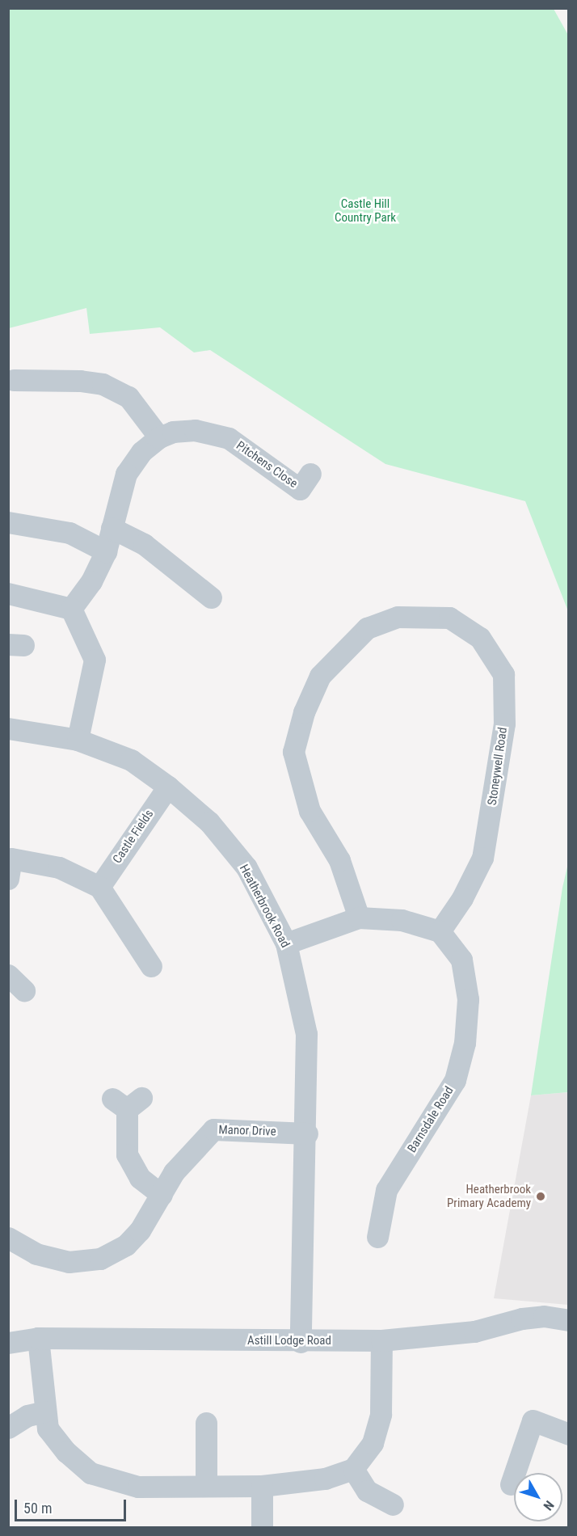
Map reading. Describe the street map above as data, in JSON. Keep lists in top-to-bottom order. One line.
{"streets":{"street":["Pitchens Close","Stoneywell Road","Castle Fields","Heatherbrook Road","Barnsdale Road","Manor Drive","Astill Lodge Road"]},"crossings":[["Stoneywell Road","Barnsdale Road"],["Castle Fields","Heatherbrook Road"],["Heatherbrook Road","Manor Drive"],["Heatherbrook Road","Astill Lodge Road"]],"parks":["Castle Hill Country Park"],"places":["Heatherbrook Primary Academy"],"scale_bar":"50 m","north":"bottom right"}
